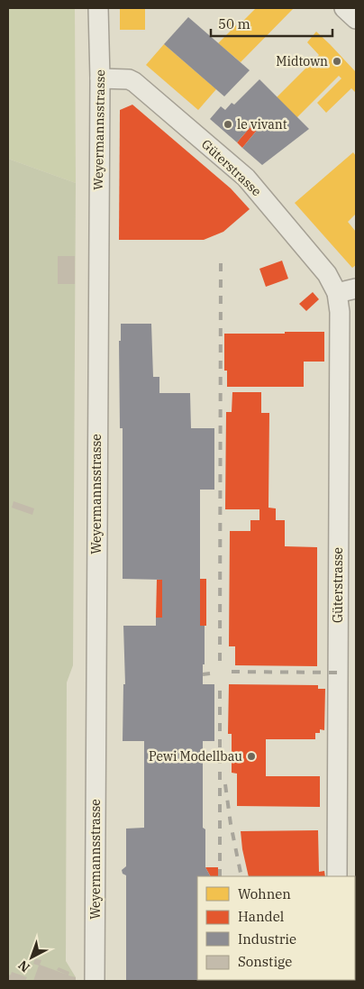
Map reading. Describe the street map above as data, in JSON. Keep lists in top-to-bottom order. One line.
{"streets":{"street":["Weyermannsstrasse","Güterstrasse"]},"crossings":[["Weyermannsstrasse","Güterstrasse"]],"places":["Midtown","le vivant","Pewi Modellbau"],"legend":["Wohnen","Handel","Industrie","Sonstige"],"scale_bar":"50 m","north":"bottom left"}
